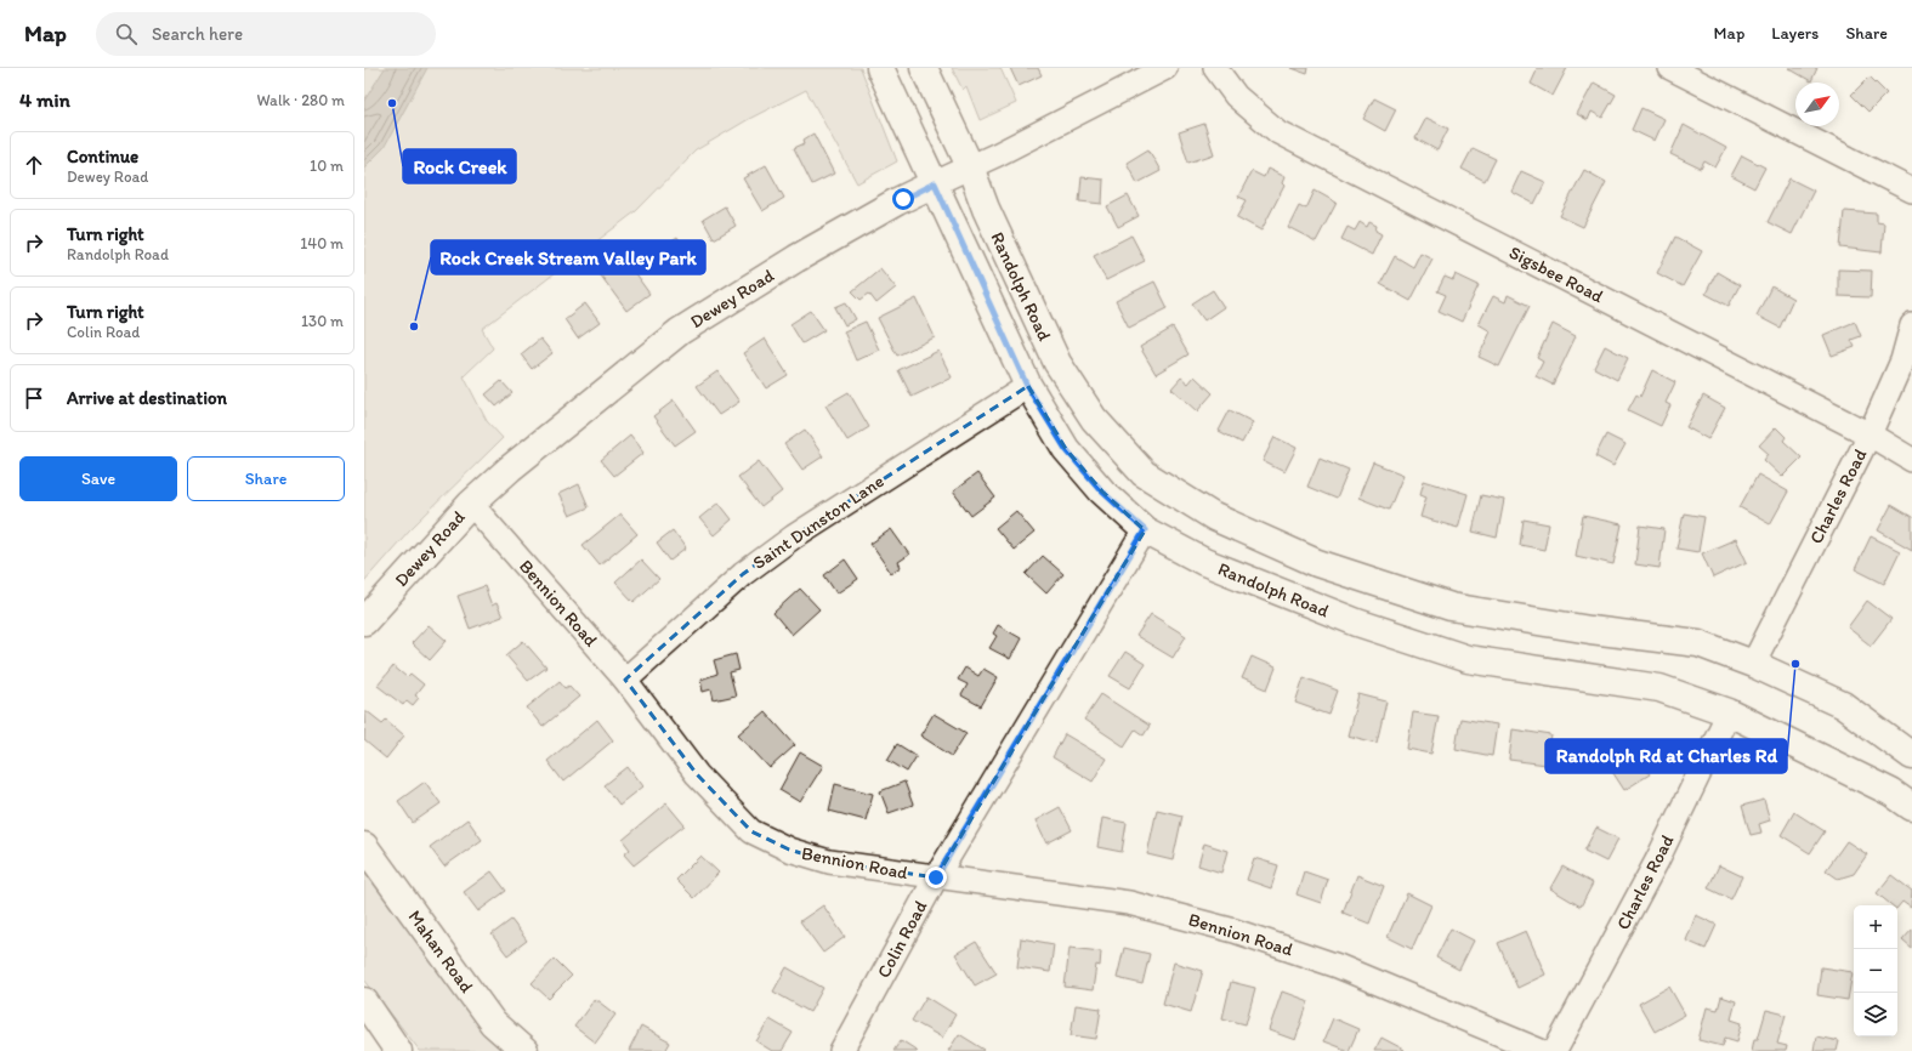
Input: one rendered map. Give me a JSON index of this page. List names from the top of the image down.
{
  "streets": {
    "main road": ["Randolph Road", "Dewey Road", "Mahan Road"],
    "street": [
      "Sigsbee Road",
      "Charles Road",
      "Saint Dunston Lane",
      "Bennion Road",
      "Colin Road"
    ]
  },
  "crossings": [
    ["Sigsbee Road", "Charles Road"],
    ["Randolph Road", "Dewey Road"],
    ["Randolph Road", "Charles Road"],
    ["Randolph Road", "Saint Dunston Lane"],
    ["Randolph Road", "Colin Road"],
    ["Dewey Road", "Bennion Road"],
    ["Saint Dunston Lane", "Bennion Road"],
    ["Bennion Road", "Colin Road"]
  ],
  "places": ["Rock Creek", "Rock Creek Stream Valley Park", "Randolph Rd at Charles Rd"],
  "north": "top right",
  "page": {
    "header": "Map",
    "search": "Search here",
    "nav": ["Map", "Layers", "Share"],
    "heading": ["4 min", "Walk · 280 m"],
    "list": [
      ["Continue", "Dewey Road", "10 m"],
      ["Turn right", "Randolph Road", "140 m"],
      ["Turn right", "Colin Road", "130 m"],
      "Arrive at destination"
    ],
    "buttons": ["Save", "Share"],
    "map_buttons": ["+", "−"]
  }
}
